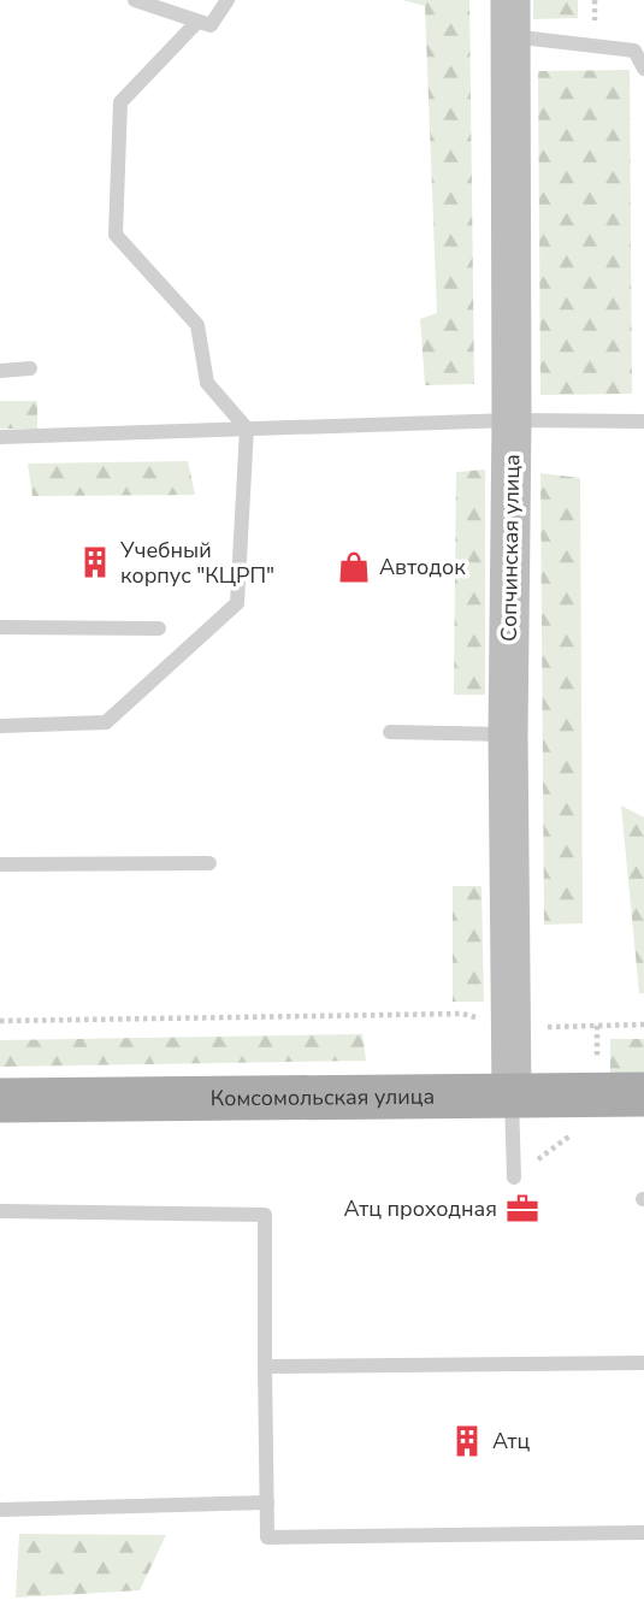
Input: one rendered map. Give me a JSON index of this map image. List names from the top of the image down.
{
  "streets": {
    "main road": ["Комсомольская улица"],
    "street": ["Сопчинская улица"]
  },
  "crossings": [
    ["Сопчинская улица", "Комсомольская улица"]
  ],
  "places": {
    "building": ["Учебный корпус \"КЦРП\"", "Атц"],
    "shop": ["Автодок"],
    "office": ["Атц проходная"]
  }
}
